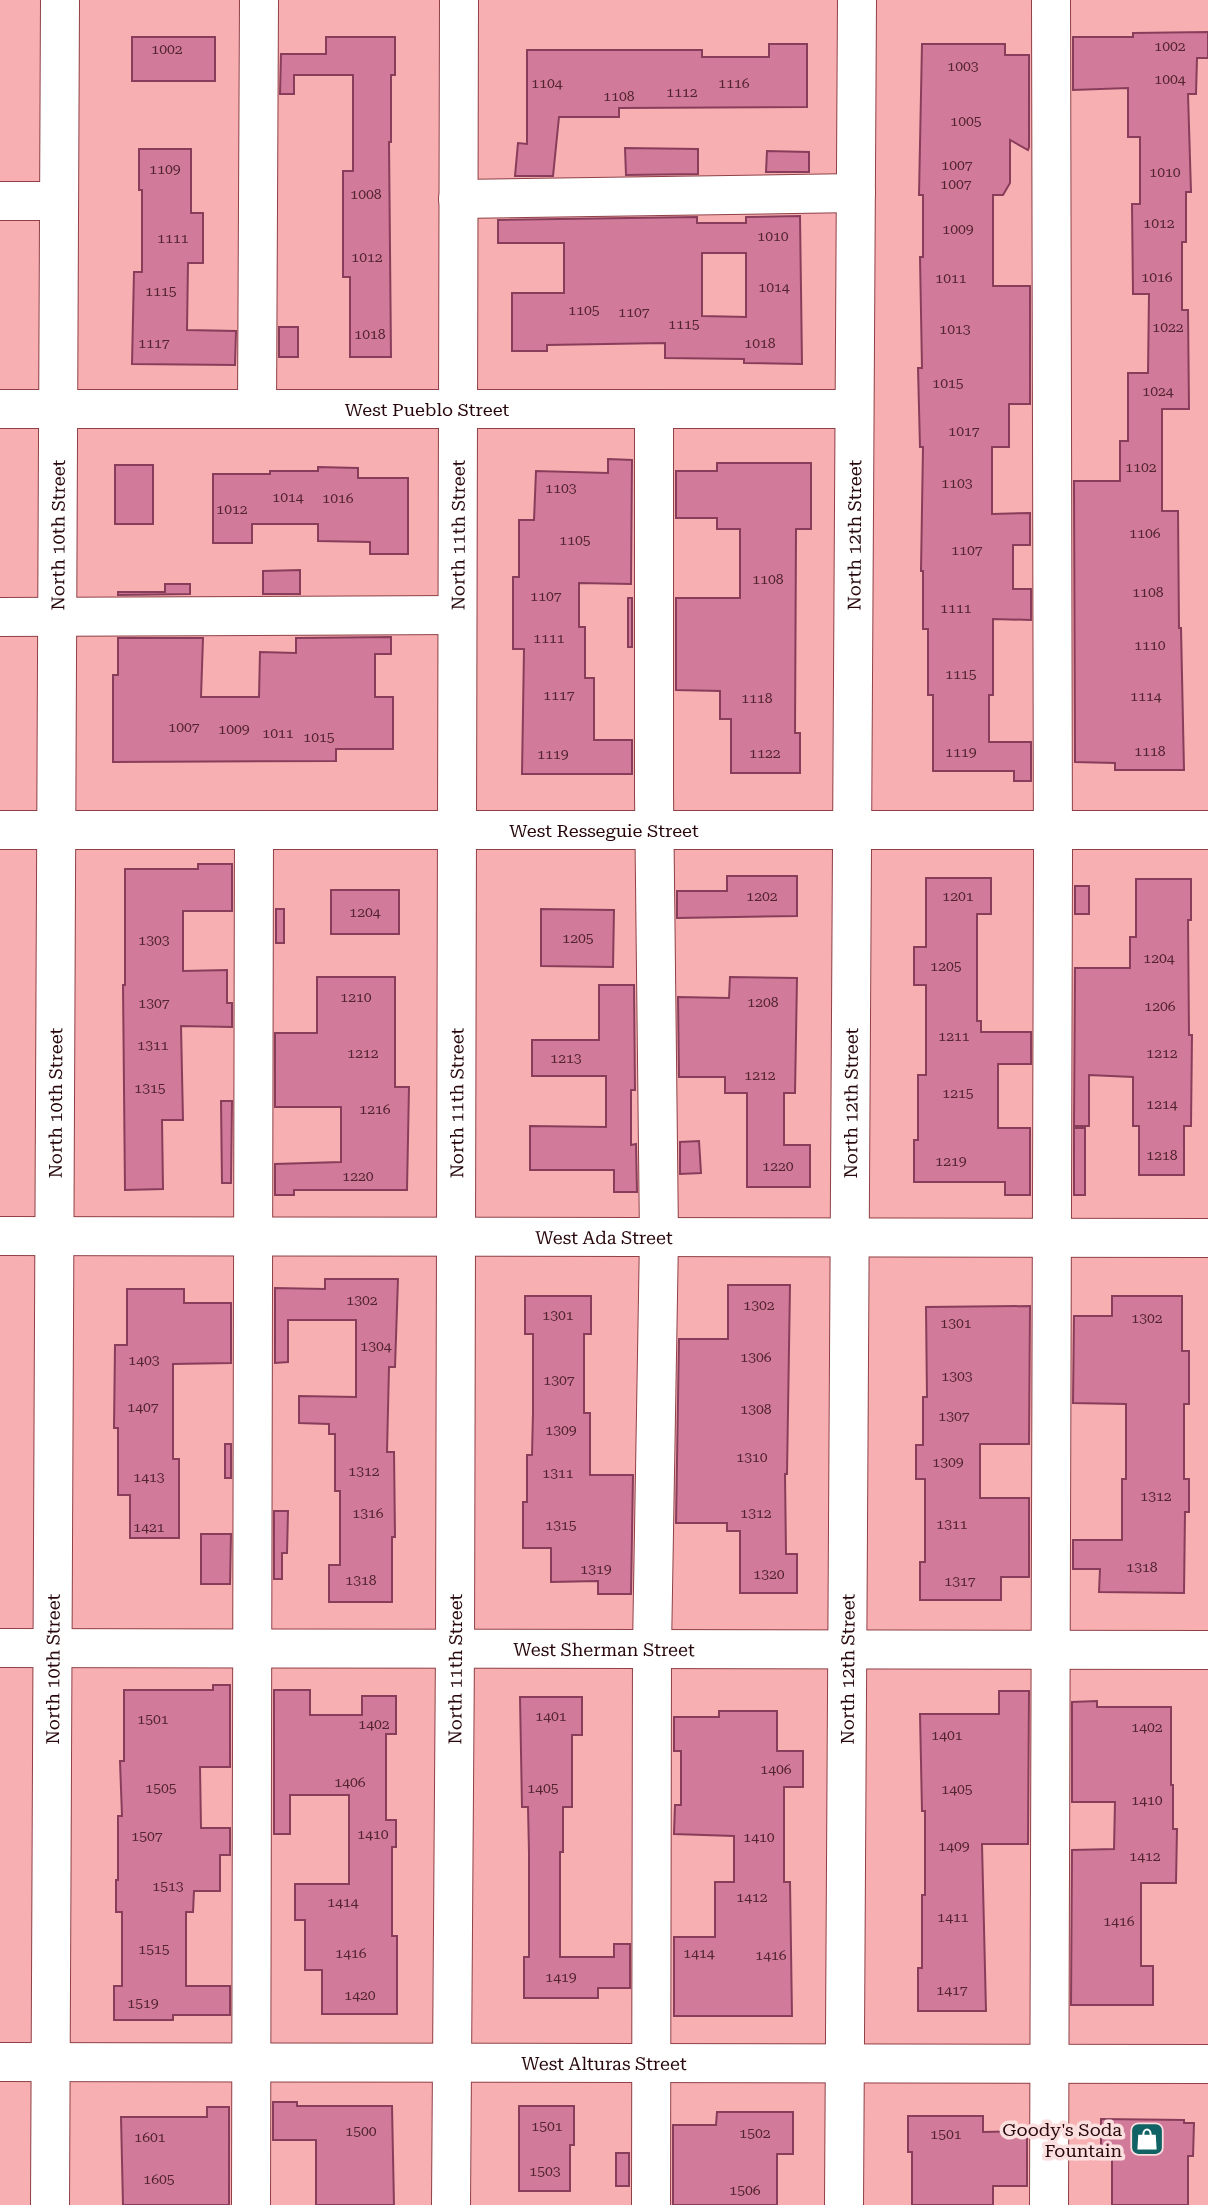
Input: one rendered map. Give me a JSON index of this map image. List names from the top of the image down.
{
  "streets": {
    "street": [
      "West Pueblo Street",
      "North 10th Street",
      "North 11th Street",
      "North 12th Street",
      "West Resseguie Street",
      "West Ada Street",
      "West Sherman Street",
      "West Alturas Street"
    ]
  },
  "crossings": [
    ["West Pueblo Street", "North 10th Street"],
    ["West Pueblo Street", "North 11th Street"],
    ["West Pueblo Street", "North 12th Street"],
    ["North 10th Street", "West Resseguie Street"],
    ["North 10th Street", "West Ada Street"],
    ["North 10th Street", "West Sherman Street"],
    ["North 10th Street", "West Alturas Street"],
    ["North 11th Street", "West Resseguie Street"],
    ["North 11th Street", "West Ada Street"],
    ["North 11th Street", "West Sherman Street"],
    ["North 11th Street", "West Alturas Street"],
    ["North 12th Street", "West Resseguie Street"],
    ["North 12th Street", "West Ada Street"],
    ["North 12th Street", "West Sherman Street"],
    ["North 12th Street", "West Alturas Street"]
  ],
  "places": {
    "shop": ["Goody's Soda Fountain"]
  },
  "house_numbers": [
    "1002",
    "1002",
    "1003",
    "1004",
    "1104",
    "1116",
    "1112",
    "1108",
    "1005",
    "1007",
    "1109",
    "1010",
    "1007",
    "1008",
    "1012",
    "1009",
    "1010",
    "1111",
    "1012",
    "1016",
    "1011",
    "1014",
    "1115",
    "1105",
    "1107",
    "1115",
    "1022",
    "1013",
    "1018",
    "1117",
    "1018",
    "1015",
    "1024",
    "1017",
    "1102",
    "1103",
    "1103",
    "1014",
    "1016",
    "1012",
    "1106",
    "1105",
    "1107",
    "1108",
    "1108",
    "1107",
    "1111",
    "1111",
    "1110",
    "1115",
    "1117",
    "1114",
    "1118",
    "1007",
    "1009",
    "1011",
    "1015",
    "1118",
    "1119",
    "1122",
    "1119",
    "1202",
    "1201",
    "1204",
    "1205",
    "1303",
    "1204",
    "1205",
    "1210",
    "1208",
    "1307",
    "1206",
    "1211",
    "1311",
    "1212",
    "1212",
    "1213",
    "1212",
    "1315",
    "1215",
    "1214",
    "1216",
    "1218",
    "1219",
    "1220",
    "1220",
    "1302",
    "1302",
    "1301",
    "1302",
    "1301",
    "1304",
    "1306",
    "1403",
    "1303",
    "1307",
    "1407",
    "1308",
    "1307",
    "1309",
    "1310",
    "1309",
    "1312",
    "1311",
    "1413",
    "1312",
    "1316",
    "1312",
    "1311",
    "1315",
    "1421",
    "1318",
    "1319",
    "1320",
    "1318",
    "1317",
    "1401",
    "1501",
    "1402",
    "1402",
    "1401",
    "1406",
    "1406",
    "1505",
    "1405",
    "1405",
    "1410",
    "1410",
    "1507",
    "1410",
    "1409",
    "1412",
    "1513",
    "1412",
    "1414",
    "1411",
    "1416",
    "1515",
    "1416",
    "1414",
    "1416",
    "1419",
    "1417",
    "1420",
    "1519",
    "1501",
    "1500",
    "1502",
    "1501",
    "1601",
    "1503",
    "1605",
    "1506"
  ]
}
